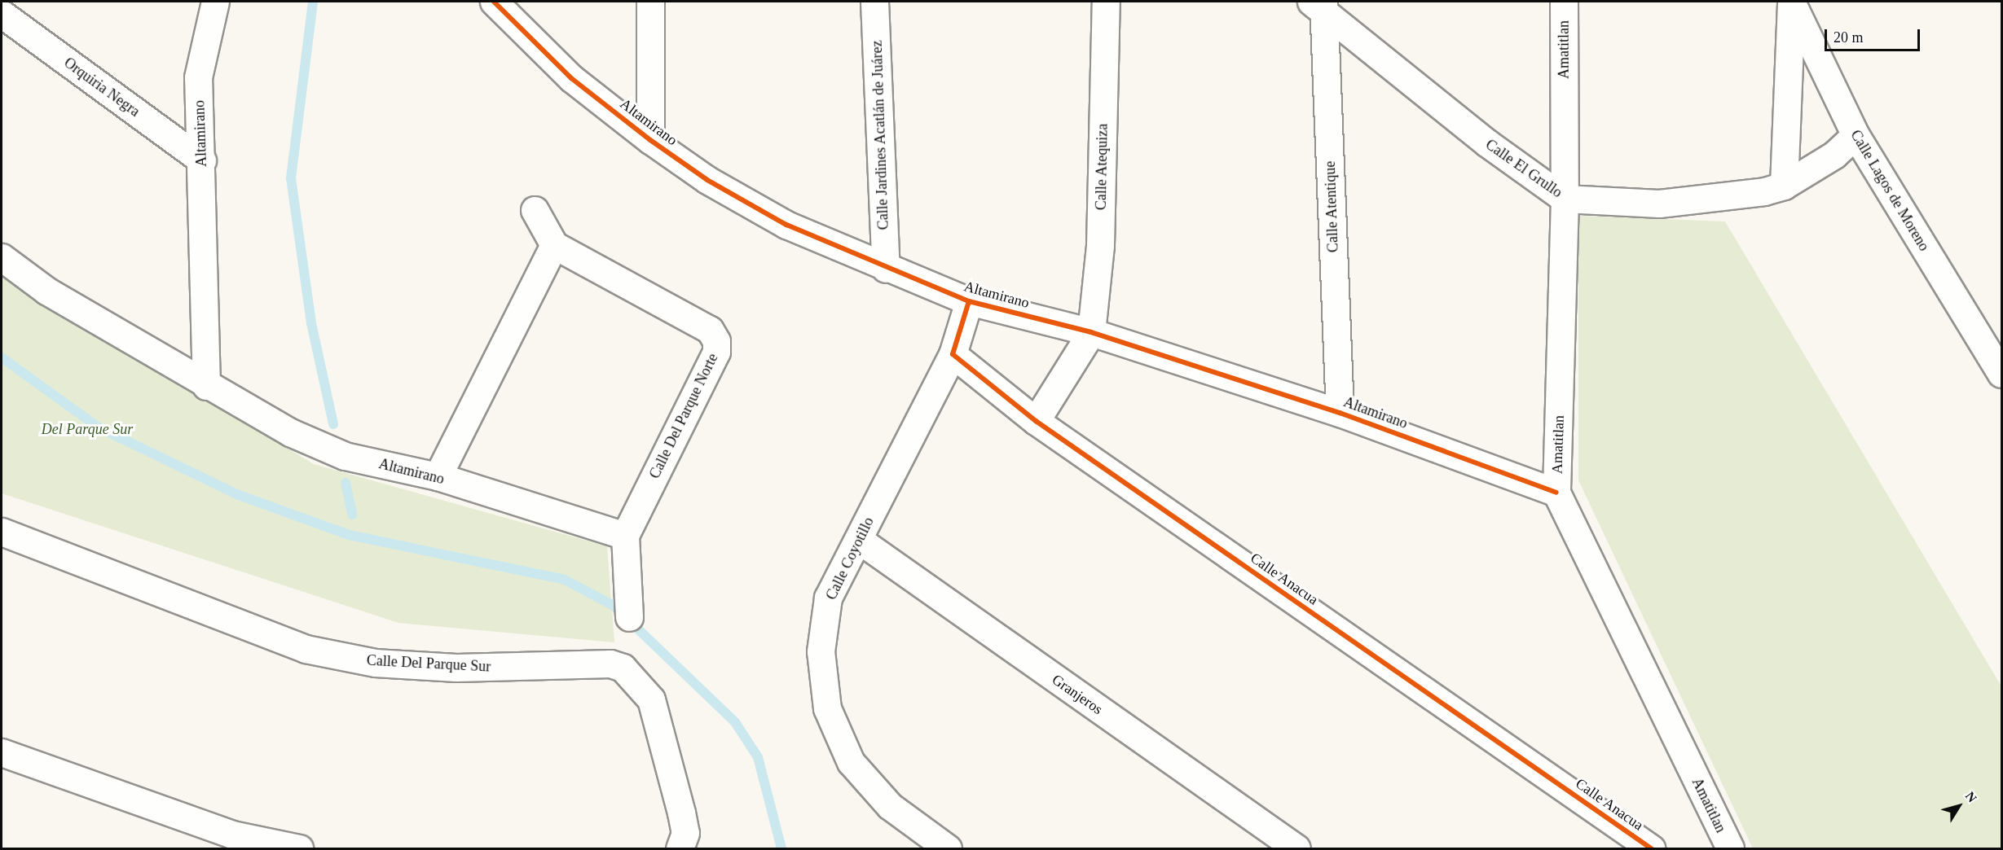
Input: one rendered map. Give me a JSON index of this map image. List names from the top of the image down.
{
  "streets": {
    "street": [
      "Amatitlan",
      "Orquiria Negra",
      "Altamirano",
      "Calle Jardines Acatlán de Juárez",
      "Calle Atequiza",
      "Calle El Grullo",
      "Calle Lagos de Moreno",
      "Calle Atentique",
      "Calle Del Parque Norte",
      "Calle Coyotillo",
      "Calle Anacua",
      "Calle Del Parque Sur",
      "Granjeros"
    ]
  },
  "crossings": [
    ["Amatitlan", "Altamirano"],
    ["Amatitlan", "Calle El Grullo"],
    ["Orquiria Negra", "Altamirano"],
    ["Altamirano", "Calle Jardines Acatlán de Juárez"],
    ["Altamirano", "Calle Atequiza"],
    ["Altamirano", "Calle Atentique"],
    ["Altamirano", "Calle Del Parque Norte"],
    ["Calle El Grullo", "Calle Lagos de Moreno"],
    ["Calle El Grullo", "Calle Atentique"],
    ["Calle Coyotillo", "Calle Anacua"],
    ["Calle Coyotillo", "Granjeros"]
  ],
  "parks": ["Del Parque Sur"],
  "scale_bar": "20 m",
  "north": "top right"
}
